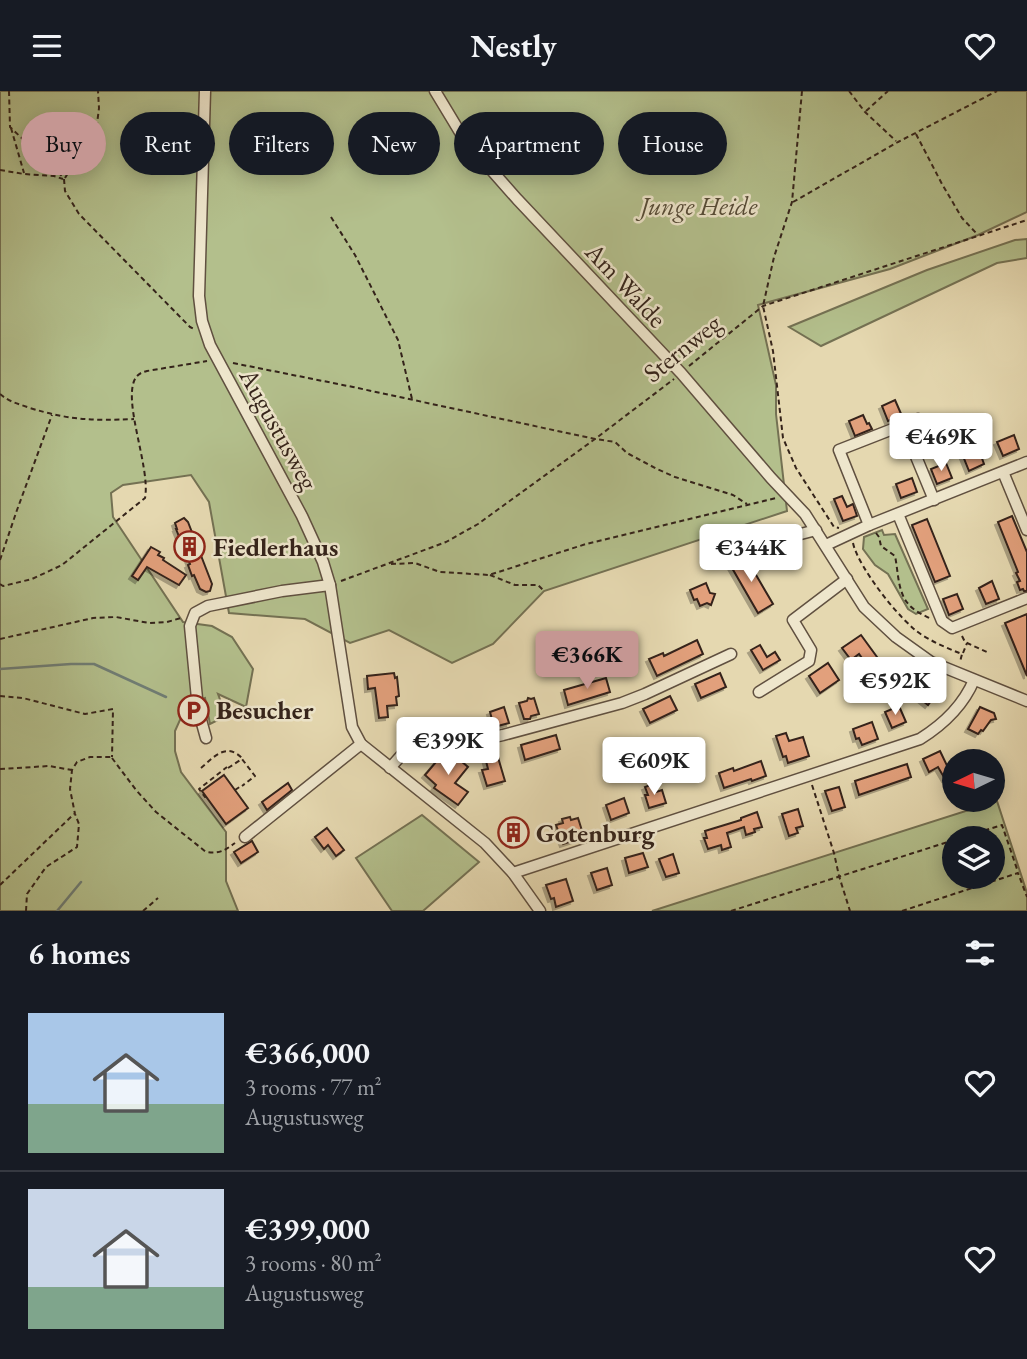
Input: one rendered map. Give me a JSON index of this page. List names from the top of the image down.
{
  "streets": {
    "street": ["Am Walde", "Augustusweg"],
    "path": ["Sternweg"]
  },
  "crossings": [
    ["Am Walde", "Sternweg"],
    ["Sternweg", "Augustusweg"]
  ],
  "parks": ["Junge Heide"],
  "places": {
    "building": ["Fiedlerhaus", "Gotenburg"],
    "parking": ["Besucher"]
  },
  "north": "left",
  "page": {
    "header": "Nestly",
    "chip": [
      "Buy",
      "Rent",
      "Filters",
      "New",
      "Apartment",
      "House"
    ],
    "price": [
      "€469K",
      "€344K",
      "€366K",
      "€592K",
      "€399K",
      "€609K"
    ],
    "heading": "6 homes",
    "list": [
      {
        "name": "€366,000",
        "note": "3 rooms · 77 m² · Augustusweg"
      },
      {
        "name": "€399,000",
        "note": "3 rooms · 80 m² · Augustusweg"
      }
    ]
  }
}
